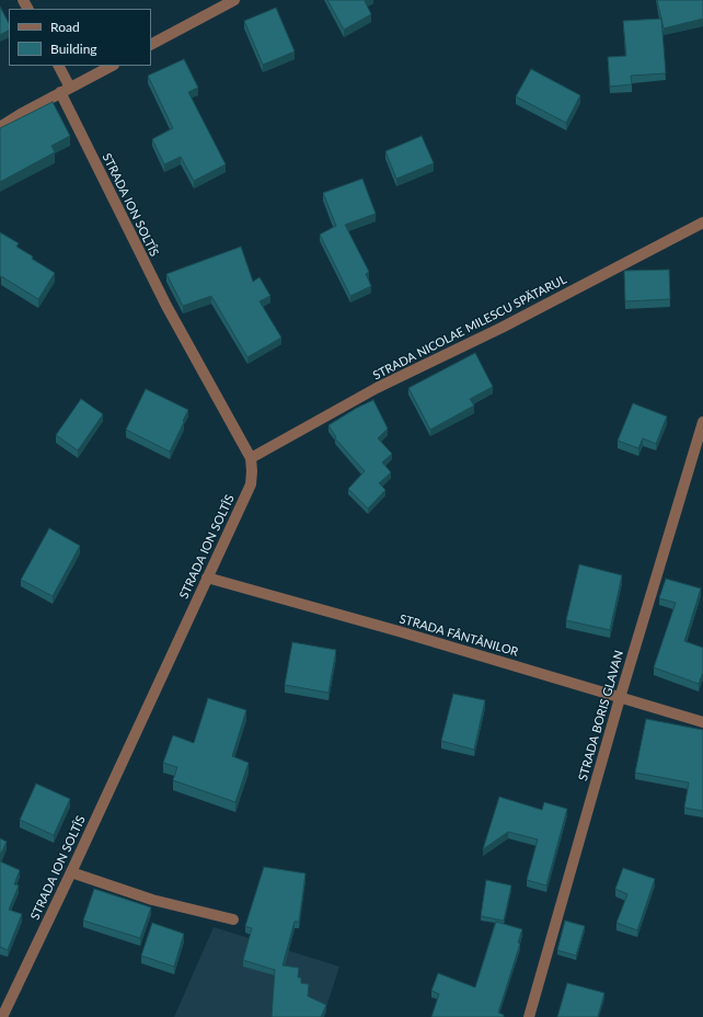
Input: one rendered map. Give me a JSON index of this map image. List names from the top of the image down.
{
  "streets": {
    "street": [
      "STRADA ION SOLTÎS",
      "STRADA NICOLAE MILESCU SPĂTARUL",
      "STRADA FÂNTÂNILOR",
      "STRADA BORIS GLAVAN"
    ]
  },
  "crossings": [
    ["STRADA ION SOLTÎS", "STRADA NICOLAE MILESCU SPĂTARUL"],
    ["STRADA ION SOLTÎS", "STRADA FÂNTÂNILOR"],
    ["STRADA FÂNTÂNILOR", "STRADA BORIS GLAVAN"]
  ],
  "legend": ["Road", "Building"]
}
